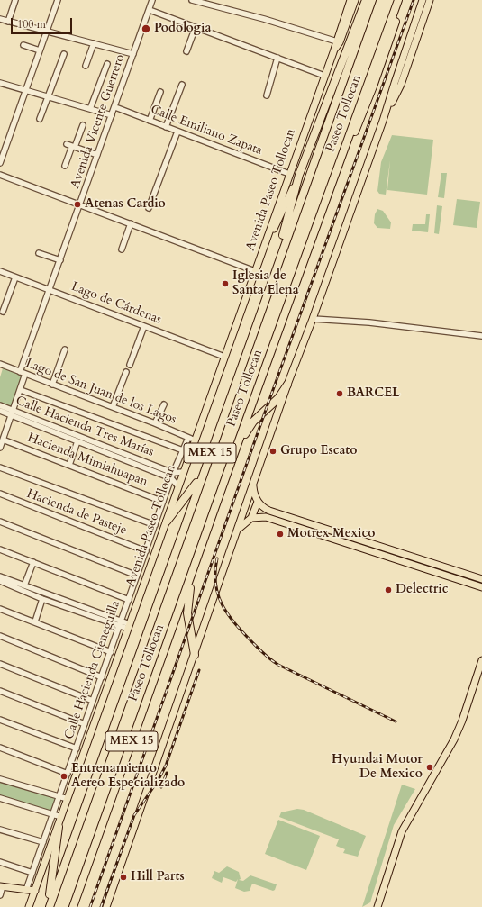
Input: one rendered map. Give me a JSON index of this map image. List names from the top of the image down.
{
  "streets": {
    "highway": ["Paseo Tollocan", "MEX 15"],
    "main road": ["Avenida Paseo Tollocan"],
    "street": [
      "Avenida Vicente Guerrero",
      "Calle Emiliano Zapata",
      "Lago de Cárdenas",
      "Lago de San Juan de los Lagos",
      "Calle Hacienda Tres Marías",
      "Hacienda Mimiahuapan",
      "Hacienda de Pasteje",
      "Calle Hacienda Cieneguilla"
    ]
  },
  "crossings": [
    ["Avenida Vicente Guerrero", "Calle Emiliano Zapata"],
    ["Avenida Vicente Guerrero", "Lago de Cárdenas"],
    ["Avenida Vicente Guerrero", "Lago de San Juan de los Lagos"],
    ["Calle Emiliano Zapata", "Avenida Paseo Tollocan"],
    ["Avenida Paseo Tollocan", "Lago de Cárdenas"],
    ["Avenida Paseo Tollocan", "Lago de San Juan de los Lagos"],
    ["Avenida Paseo Tollocan", "Calle Hacienda Tres Marías"],
    ["Avenida Paseo Tollocan", "Calle Hacienda Cieneguilla"],
    ["Lago de San Juan de los Lagos", "Calle Hacienda Cieneguilla"],
    ["Calle Hacienda Tres Marías", "Calle Hacienda Cieneguilla"],
    ["Hacienda Mimiahuapan", "Calle Hacienda Cieneguilla"],
    ["Hacienda de Pasteje", "Calle Hacienda Cieneguilla"]
  ],
  "places": [
    "Podologia",
    "Atenas Cardio",
    "Iglesia de Santa Elena",
    "BARCEL",
    "Grupo Escato",
    "Motrex Mexico",
    "Delectric",
    "Hyundai Motor De Mexico",
    "Entrenamiento Aereo Especializado",
    "Hill Parts"
  ],
  "scale_bar": "100 m"
}
